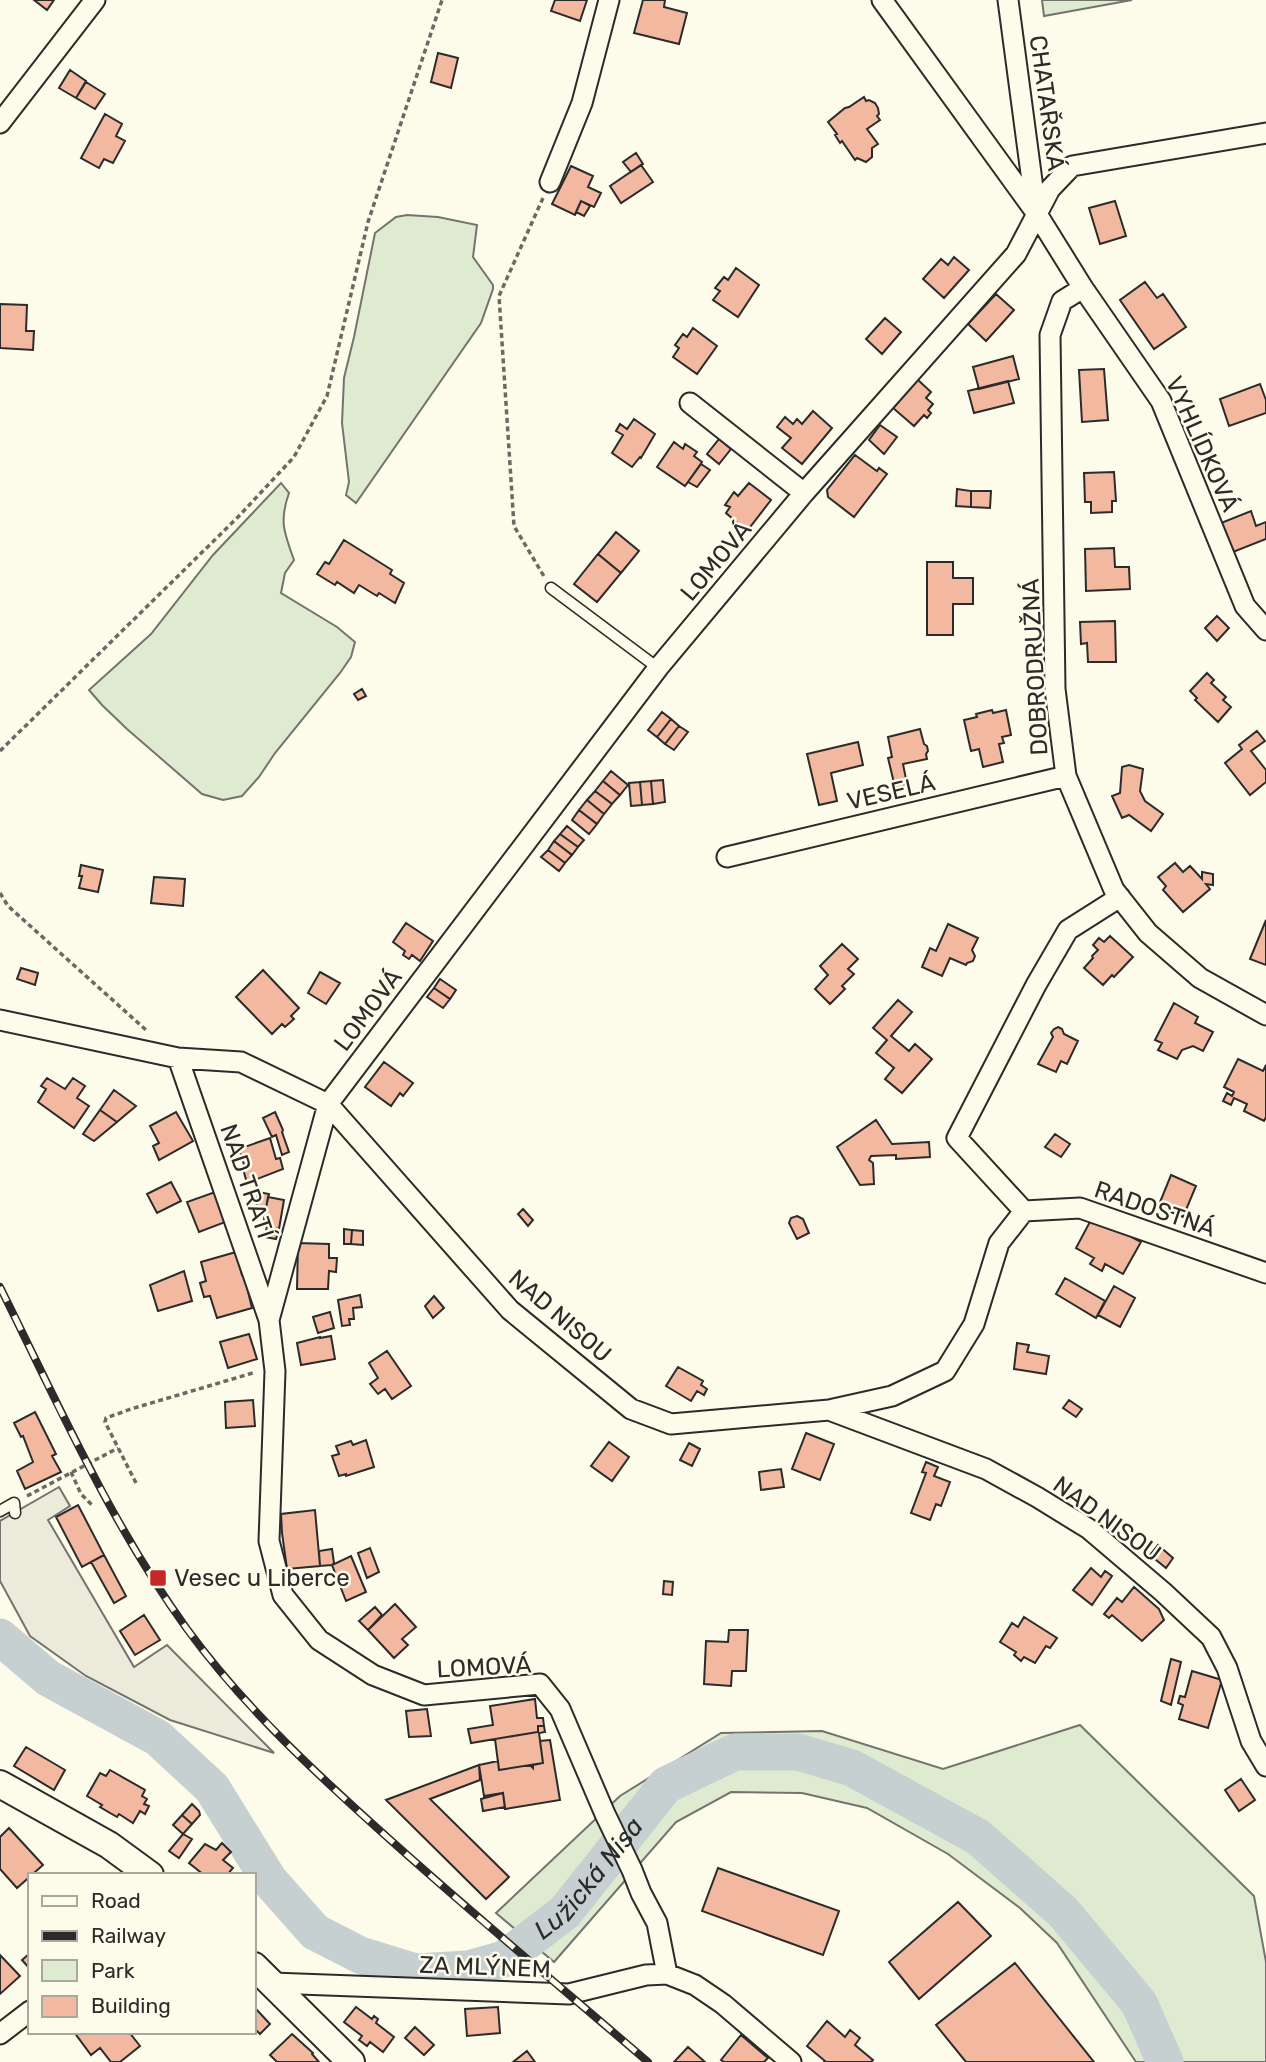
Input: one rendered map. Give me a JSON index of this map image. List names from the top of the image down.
{
  "streets": {
    "street": [
      "CHATAŘSKÁ",
      "VYHLÍDKOVÁ",
      "LOMOVÁ",
      "DOBRODRUŽNÁ",
      "VESELÁ",
      "NAD TRATÍ",
      "RADOSTNÁ",
      "NAD NISOU",
      "ZA MLÝNEM"
    ]
  },
  "crossings": [
    ["CHATAŘSKÁ", "VYHLÍDKOVÁ"],
    ["CHATAŘSKÁ", "LOMOVÁ"],
    ["VYHLÍDKOVÁ", "LOMOVÁ"],
    ["VYHLÍDKOVÁ", "DOBRODRUŽNÁ"],
    ["LOMOVÁ", "NAD TRATÍ"],
    ["LOMOVÁ", "NAD NISOU"],
    ["LOMOVÁ", "ZA MLÝNEM"],
    ["DOBRODRUŽNÁ", "VESELÁ"],
    ["RADOSTNÁ", "NAD NISOU"]
  ],
  "water": ["Lužická Nisa"],
  "places": {
    "transit": ["Vesec u Liberce"]
  },
  "legend": [
    "Road",
    "Railway",
    "Park",
    "Building"
  ]
}
